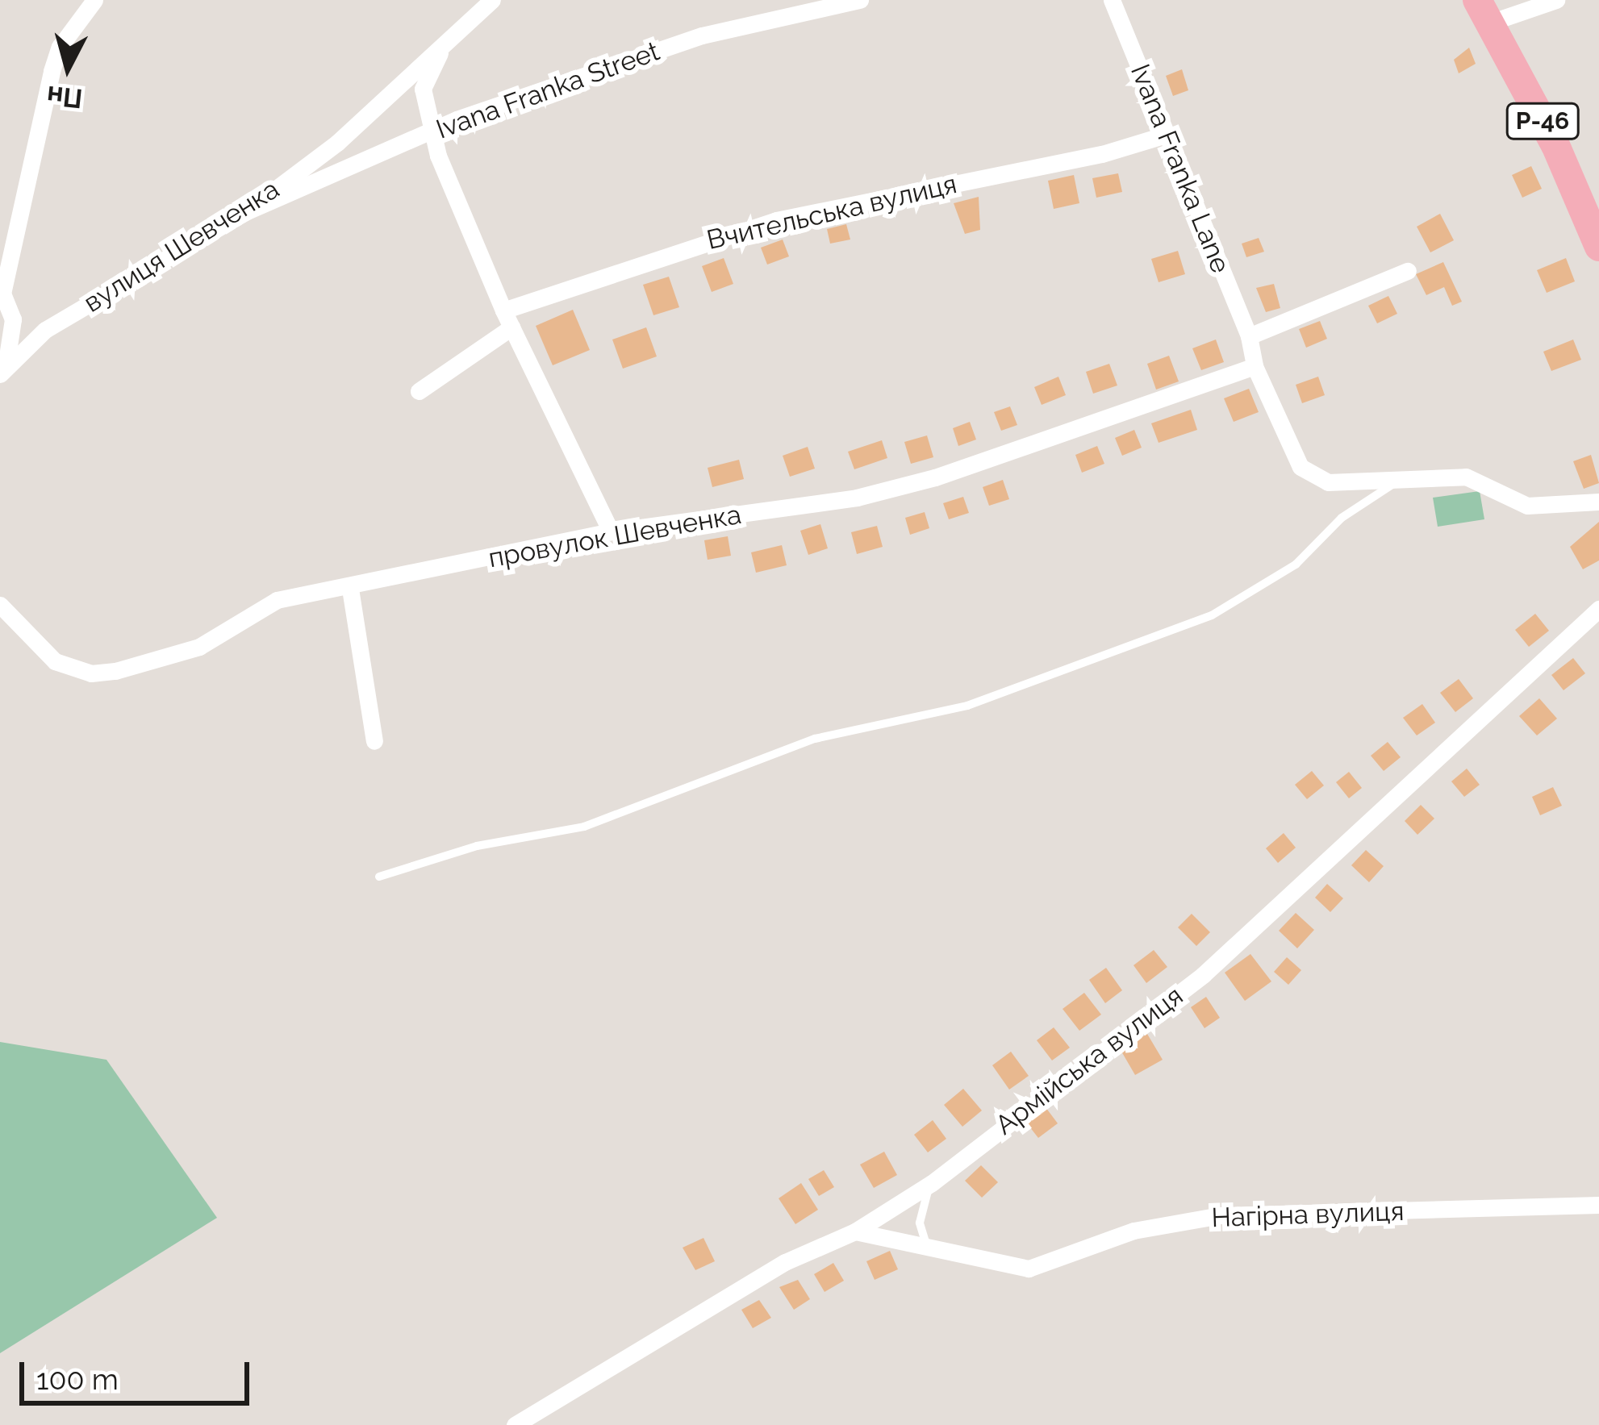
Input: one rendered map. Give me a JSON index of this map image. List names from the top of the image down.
{
  "streets": {
    "main road": ["Р-46"],
    "street": [
      "Ivana Franka Street",
      "Ivana Franka Lane",
      "Вчительська вулиця",
      "вулиця Шевченка",
      "провулок Шевченка",
      "Армійська вулиця",
      "Нагірна вулиця"
    ]
  },
  "crossings": [
    ["Ivana Franka Street", "вулиця Шевченка"],
    ["Ivana Franka Lane", "Вчительська вулиця"],
    ["Ivana Franka Lane", "провулок Шевченка"],
    ["Армійська вулиця", "Нагірна вулиця"]
  ],
  "scale_bar": "100 m",
  "north": "bottom"
}
